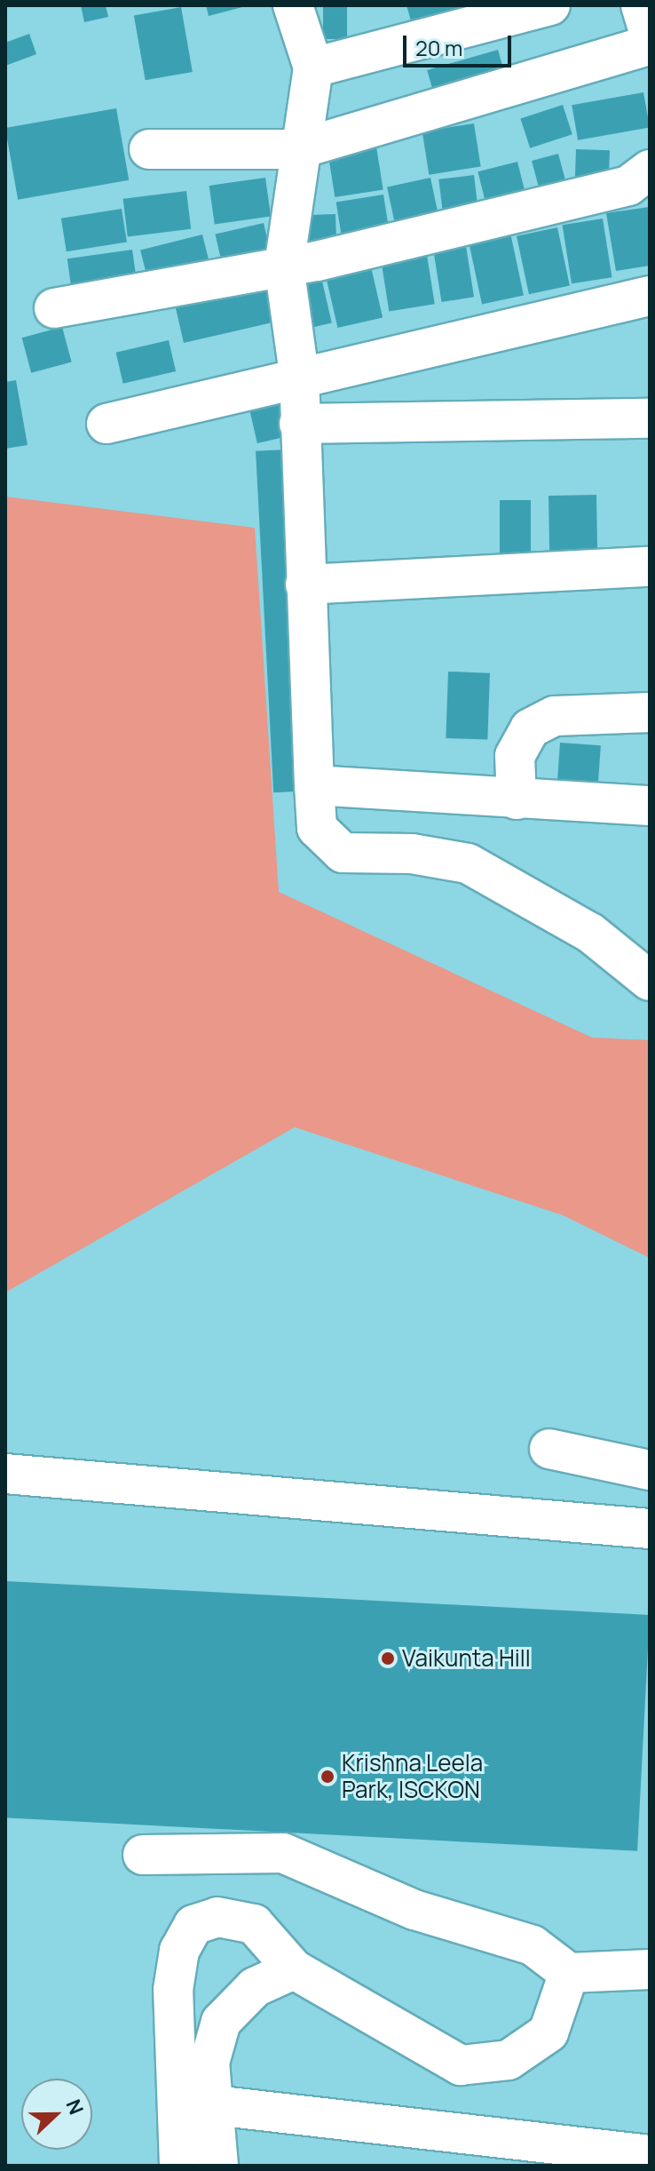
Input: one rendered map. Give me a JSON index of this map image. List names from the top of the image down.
{
  "places": ["Vaikunta Hill", "Krishna Leela Park, ISCKON"],
  "scale_bar": "20 m",
  "north": "right"
}
